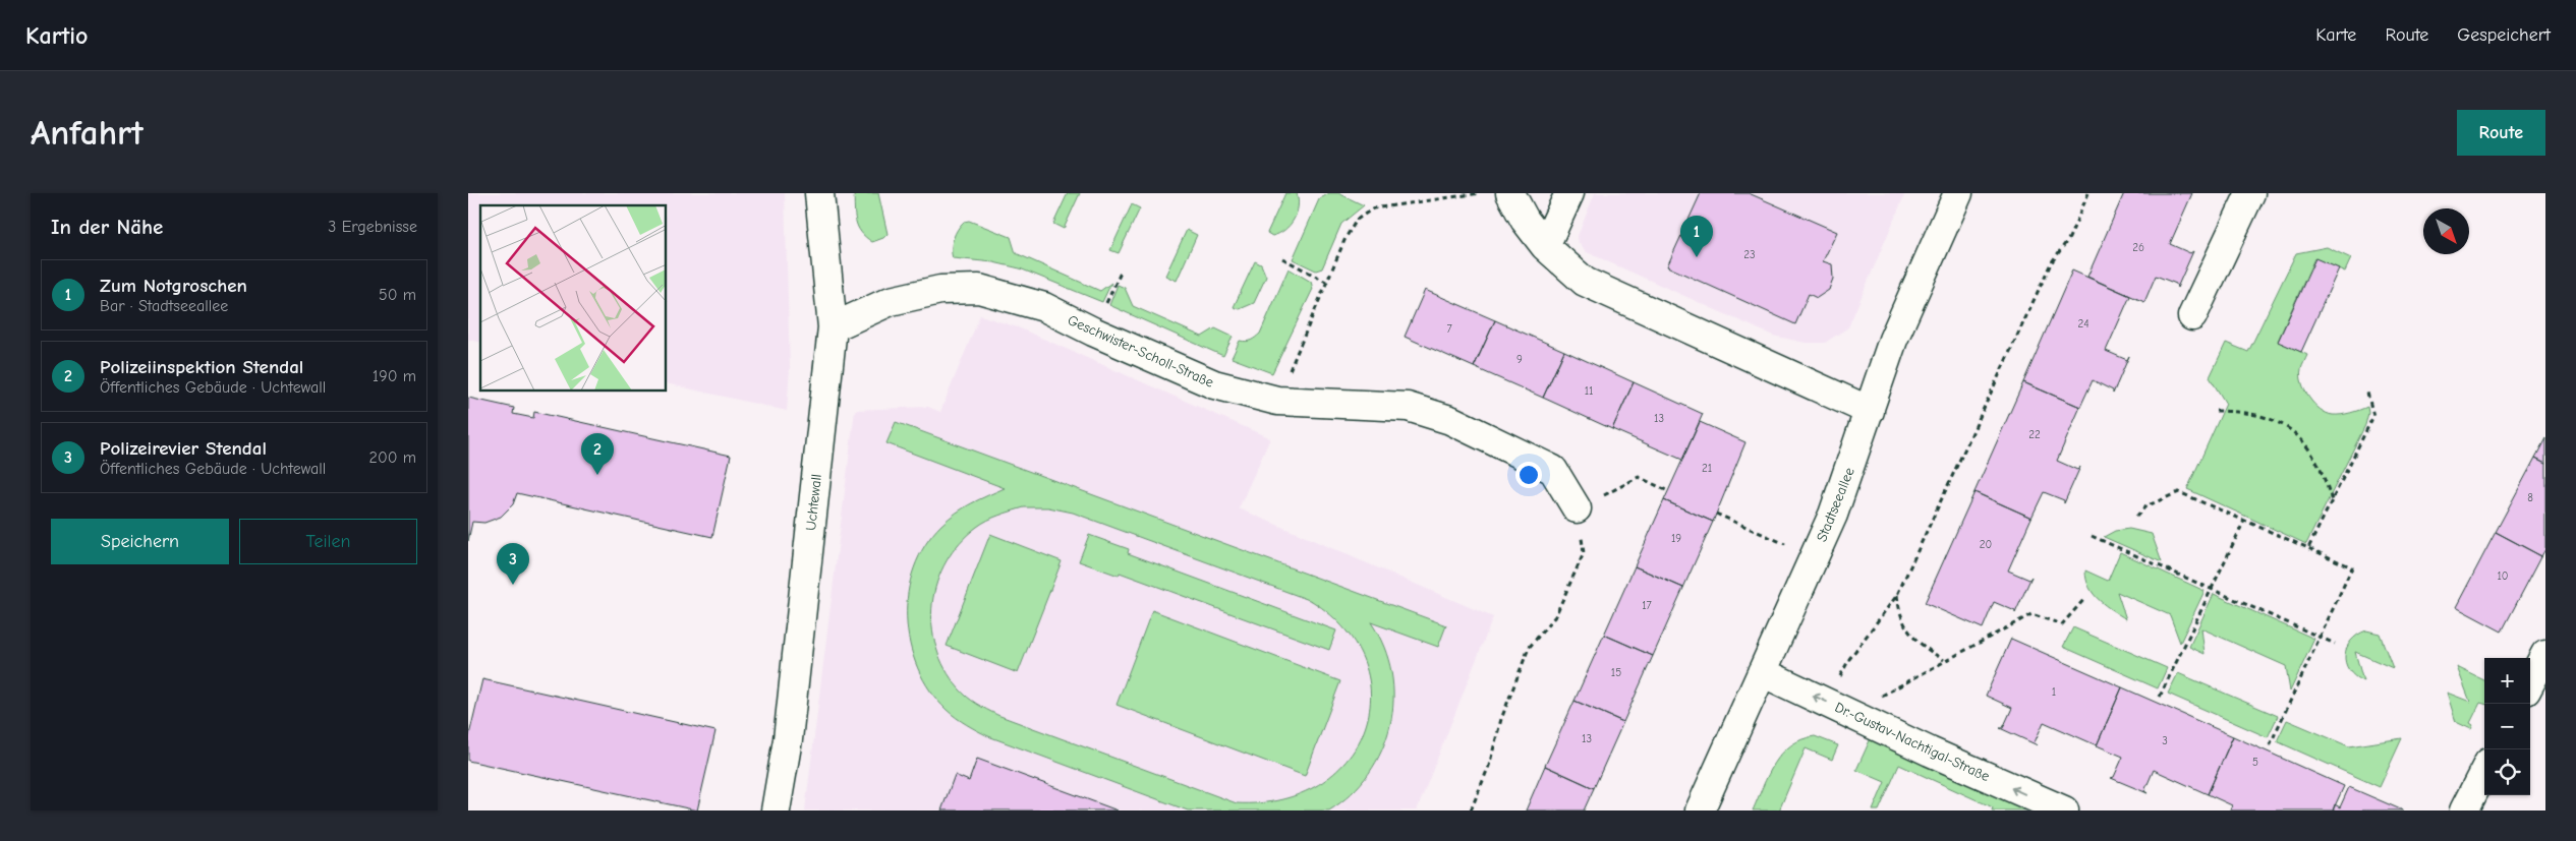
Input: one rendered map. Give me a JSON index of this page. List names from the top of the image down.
{
  "streets": {
    "street": [
      "Geschwister-Scholl-Straße",
      "Uchtewall",
      "Stadtseeallee",
      "Dr.-Gustav-Nachtigal-Straße"
    ]
  },
  "crossings": [
    ["Geschwister-Scholl-Straße", "Uchtewall"],
    ["Stadtseeallee", "Dr.-Gustav-Nachtigal-Straße"]
  ],
  "one_way": ["Dr.-Gustav-Nachtigal-Straße"],
  "house_numbers": [
    "26",
    "23",
    "24",
    "7",
    "9",
    "11",
    "13",
    "22",
    "21",
    "8",
    "19",
    "20",
    "10",
    "17",
    "15",
    "1",
    "13",
    "3",
    "5"
  ],
  "north": "bottom right",
  "page": {
    "header": "Kartio",
    "nav": ["Karte", "Route", "Gespeichert"],
    "buttons": [
      "Route",
      ["Speichern", "Teilen"]
    ],
    "title": "Anfahrt",
    "heading": ["In der Nähe", "3 Ergebnisse"],
    "pins": ["1", "2", "3"],
    "list": [
      {
        "mark": "1",
        "name": "Zum Notgroschen",
        "note": "Bar · Stadtseeallee",
        "value": "50 m"
      },
      {
        "mark": "2",
        "name": "Polizeiinspektion Stendal",
        "note": "Öffentliches Gebäude · Uchtewall",
        "value": "190 m"
      },
      {
        "mark": "3",
        "name": "Polizeirevier Stendal",
        "note": "Öffentliches Gebäude · Uchtewall",
        "value": "200 m"
      }
    ],
    "map_buttons": ["+", "−"]
  }
}
